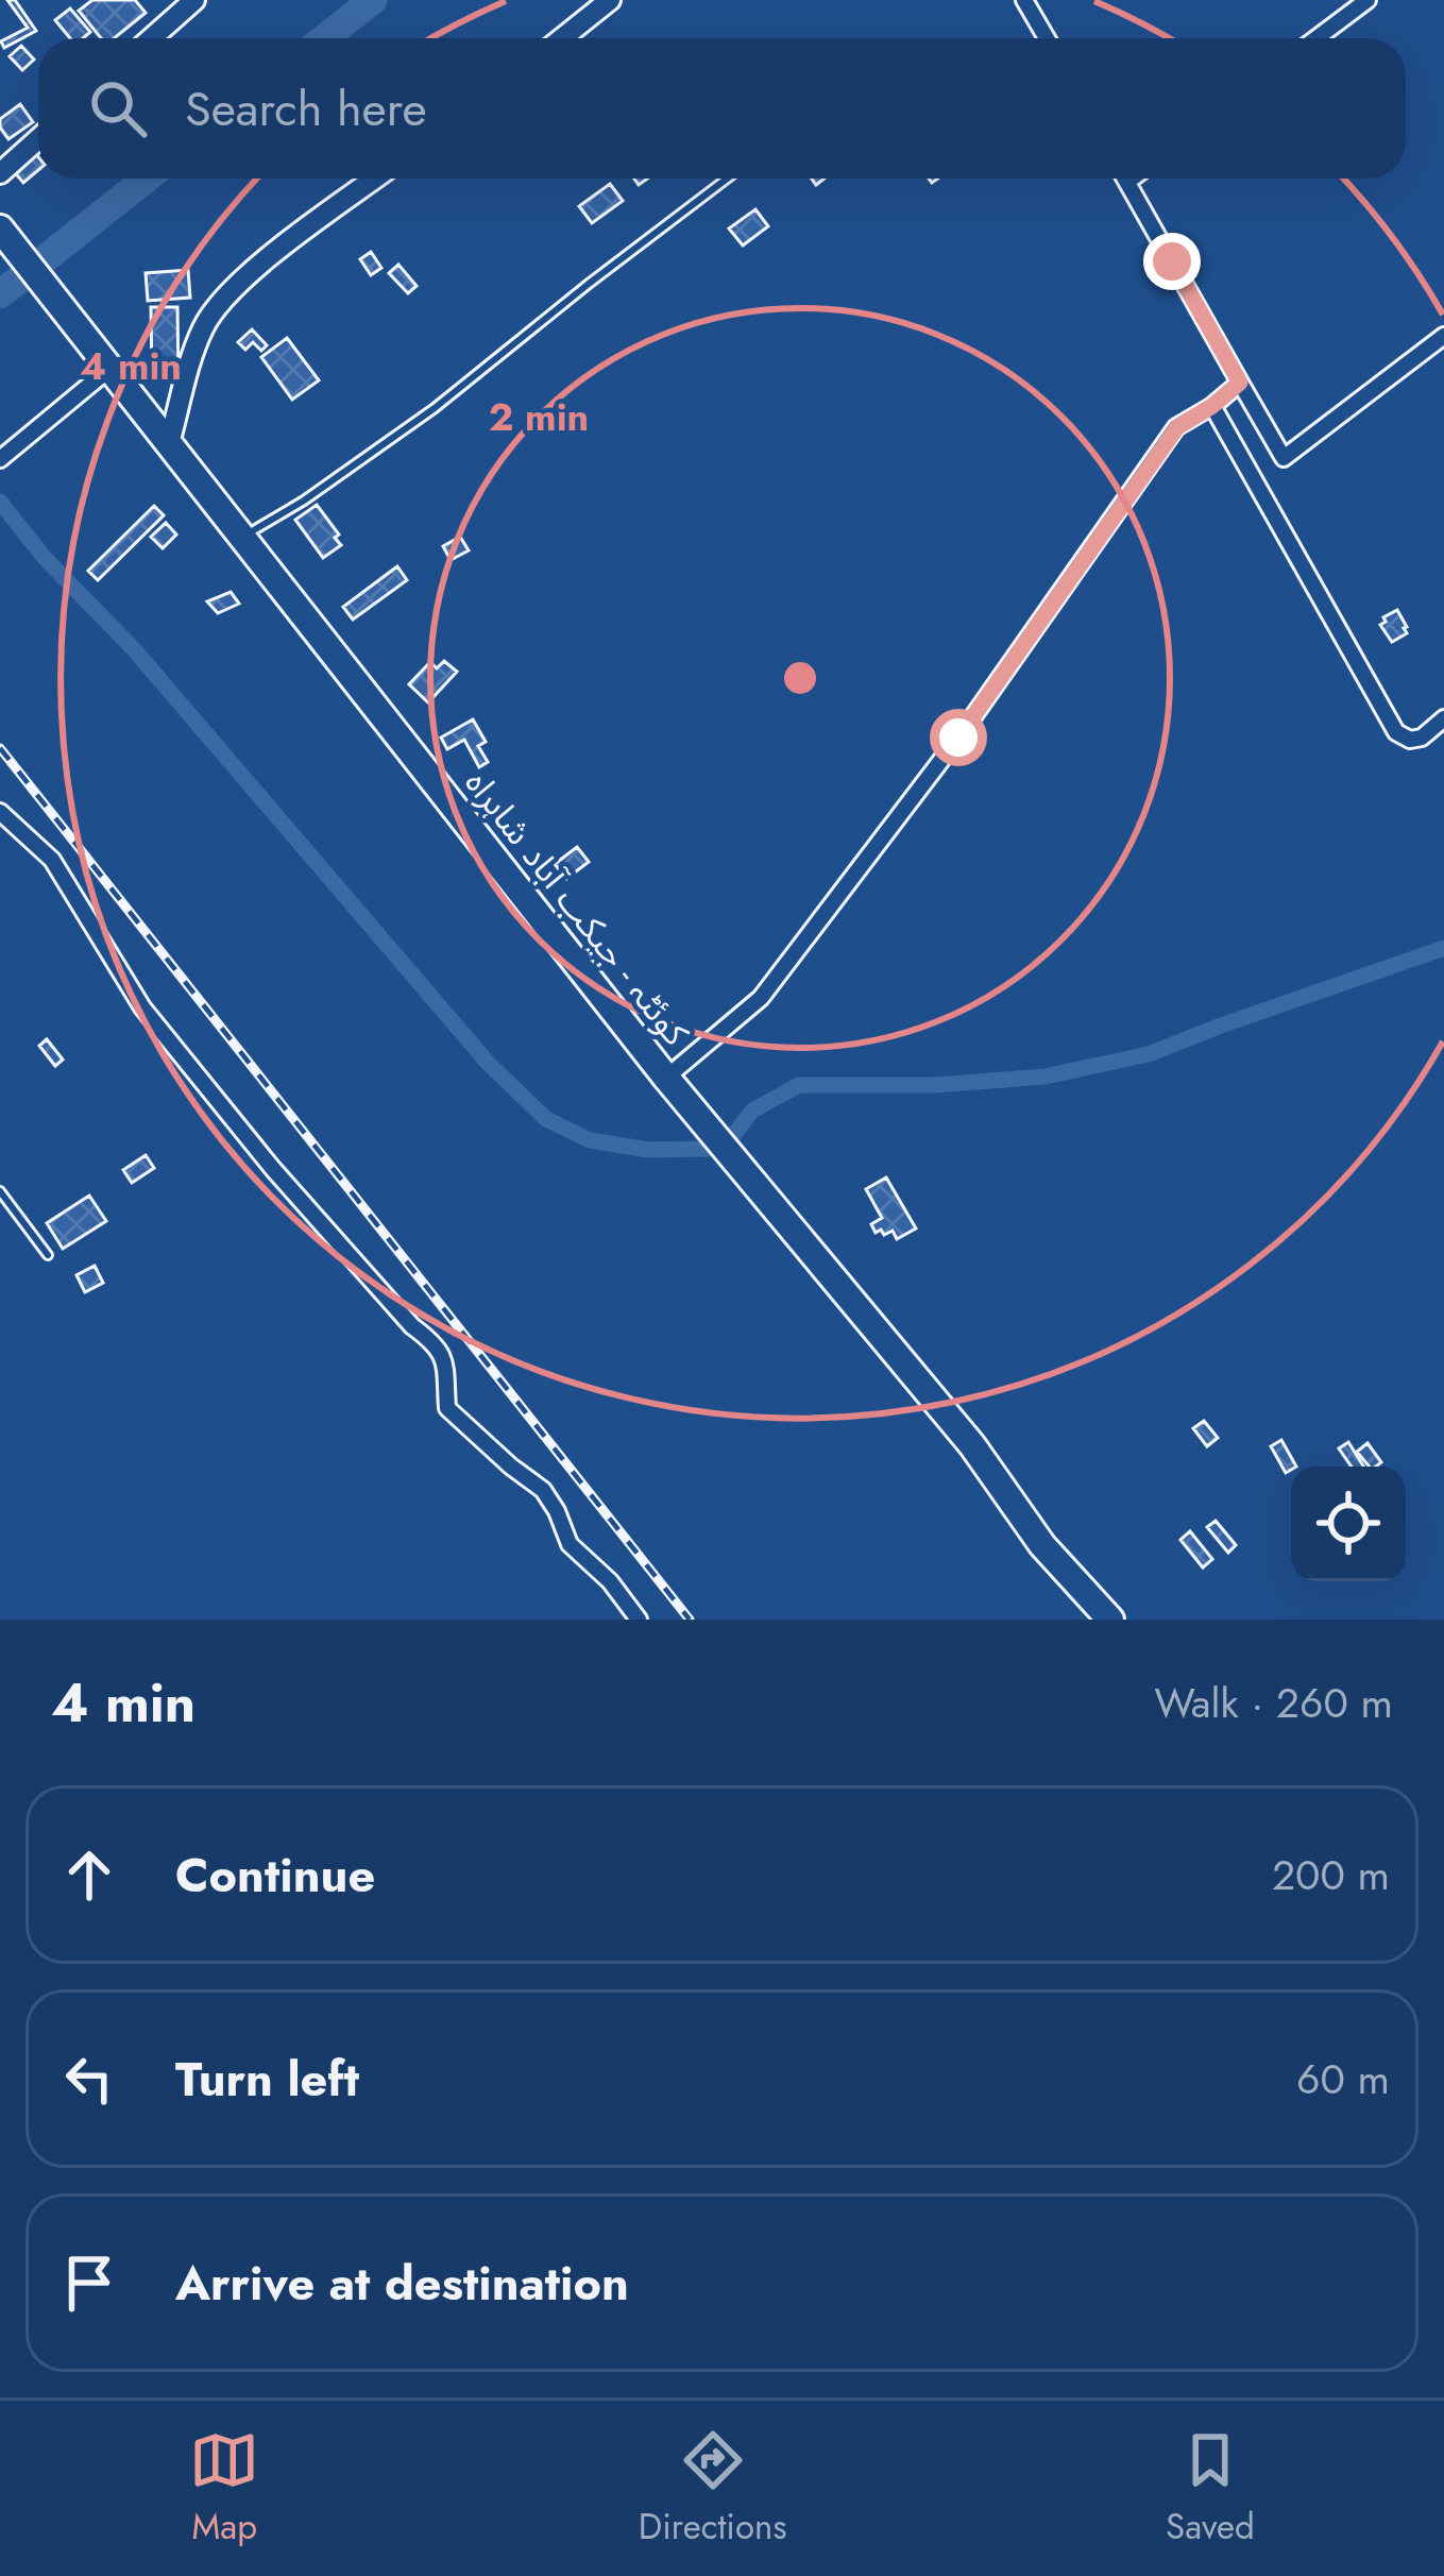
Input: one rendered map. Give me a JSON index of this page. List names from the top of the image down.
{
  "streets": {
    "highway": ["کوئٹہ - جیکب آباد شاہراہ"]
  },
  "page": {
    "search": "Search here",
    "heading": ["4 min", "Walk · 260 m"],
    "list": [
      ["Continue", "200 m"],
      ["Turn left", "60 m"],
      "Arrive at destination"
    ],
    "nav": ["Map", "Directions", "Saved"]
  },
  "rings": ["4 min", "2 min"]
}
